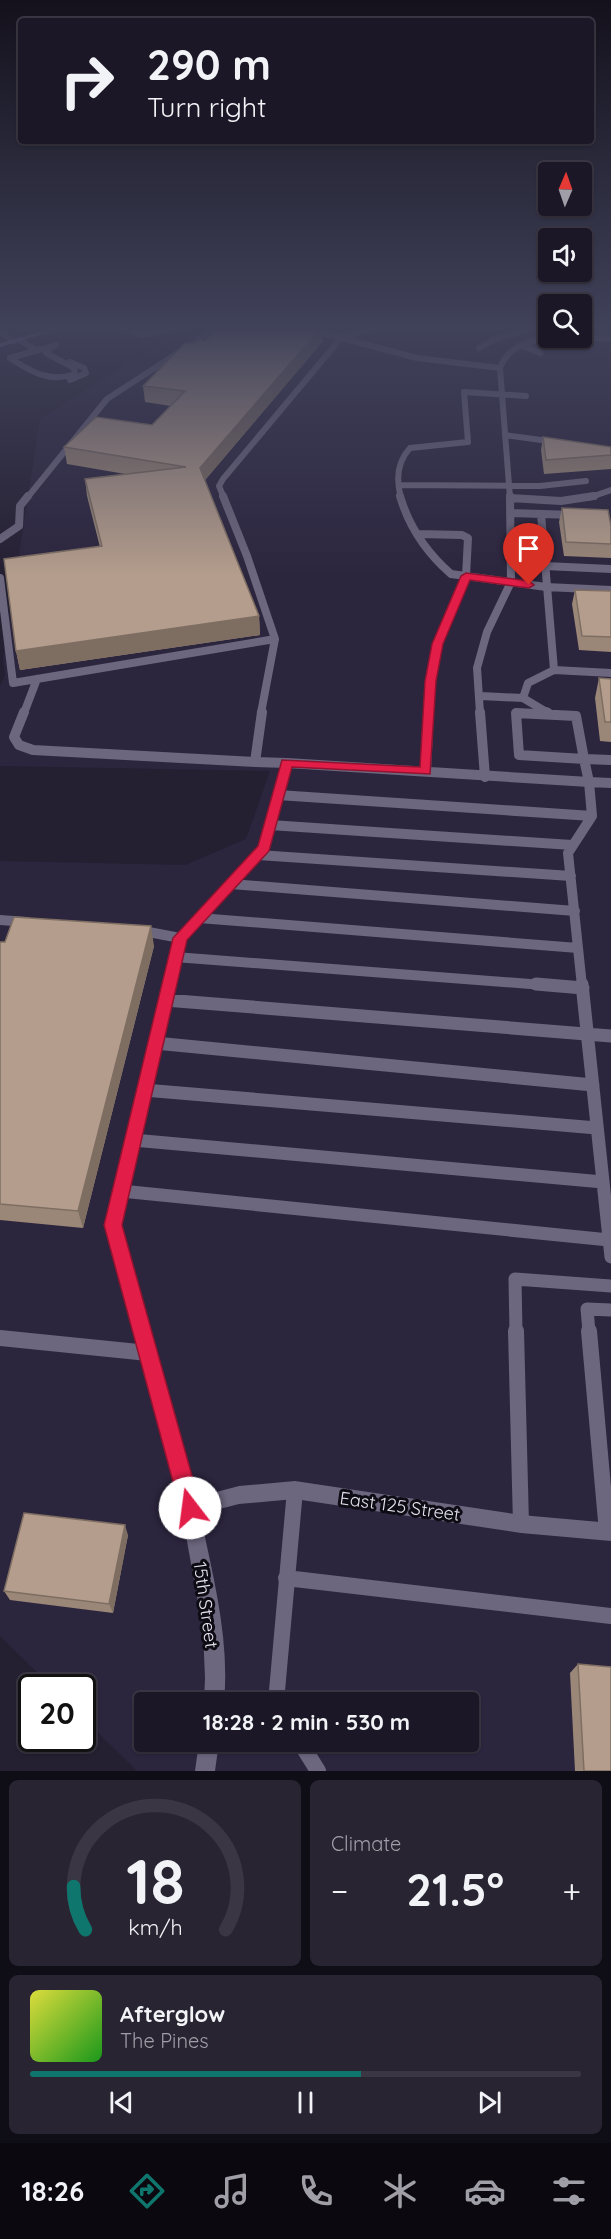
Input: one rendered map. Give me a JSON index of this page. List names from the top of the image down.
{
  "streets": {
    "street": ["East 125 Street", "15th Street"]
  },
  "crossings": [
    ["East 125 Street", "15th Street"]
  ],
  "north": "top",
  "page": {
    "turn": ["290 m", "Turn right"],
    "limit": "20",
    "trip": "18:28 · 2 min · 530 m",
    "tile": "Climate",
    "heat": ["−", "21.5°", "+"],
    "song": ["Afterglow", "The Pines"],
    "tabs": "18:26",
    "gauge": ["18", "km/h"]
  }
}
